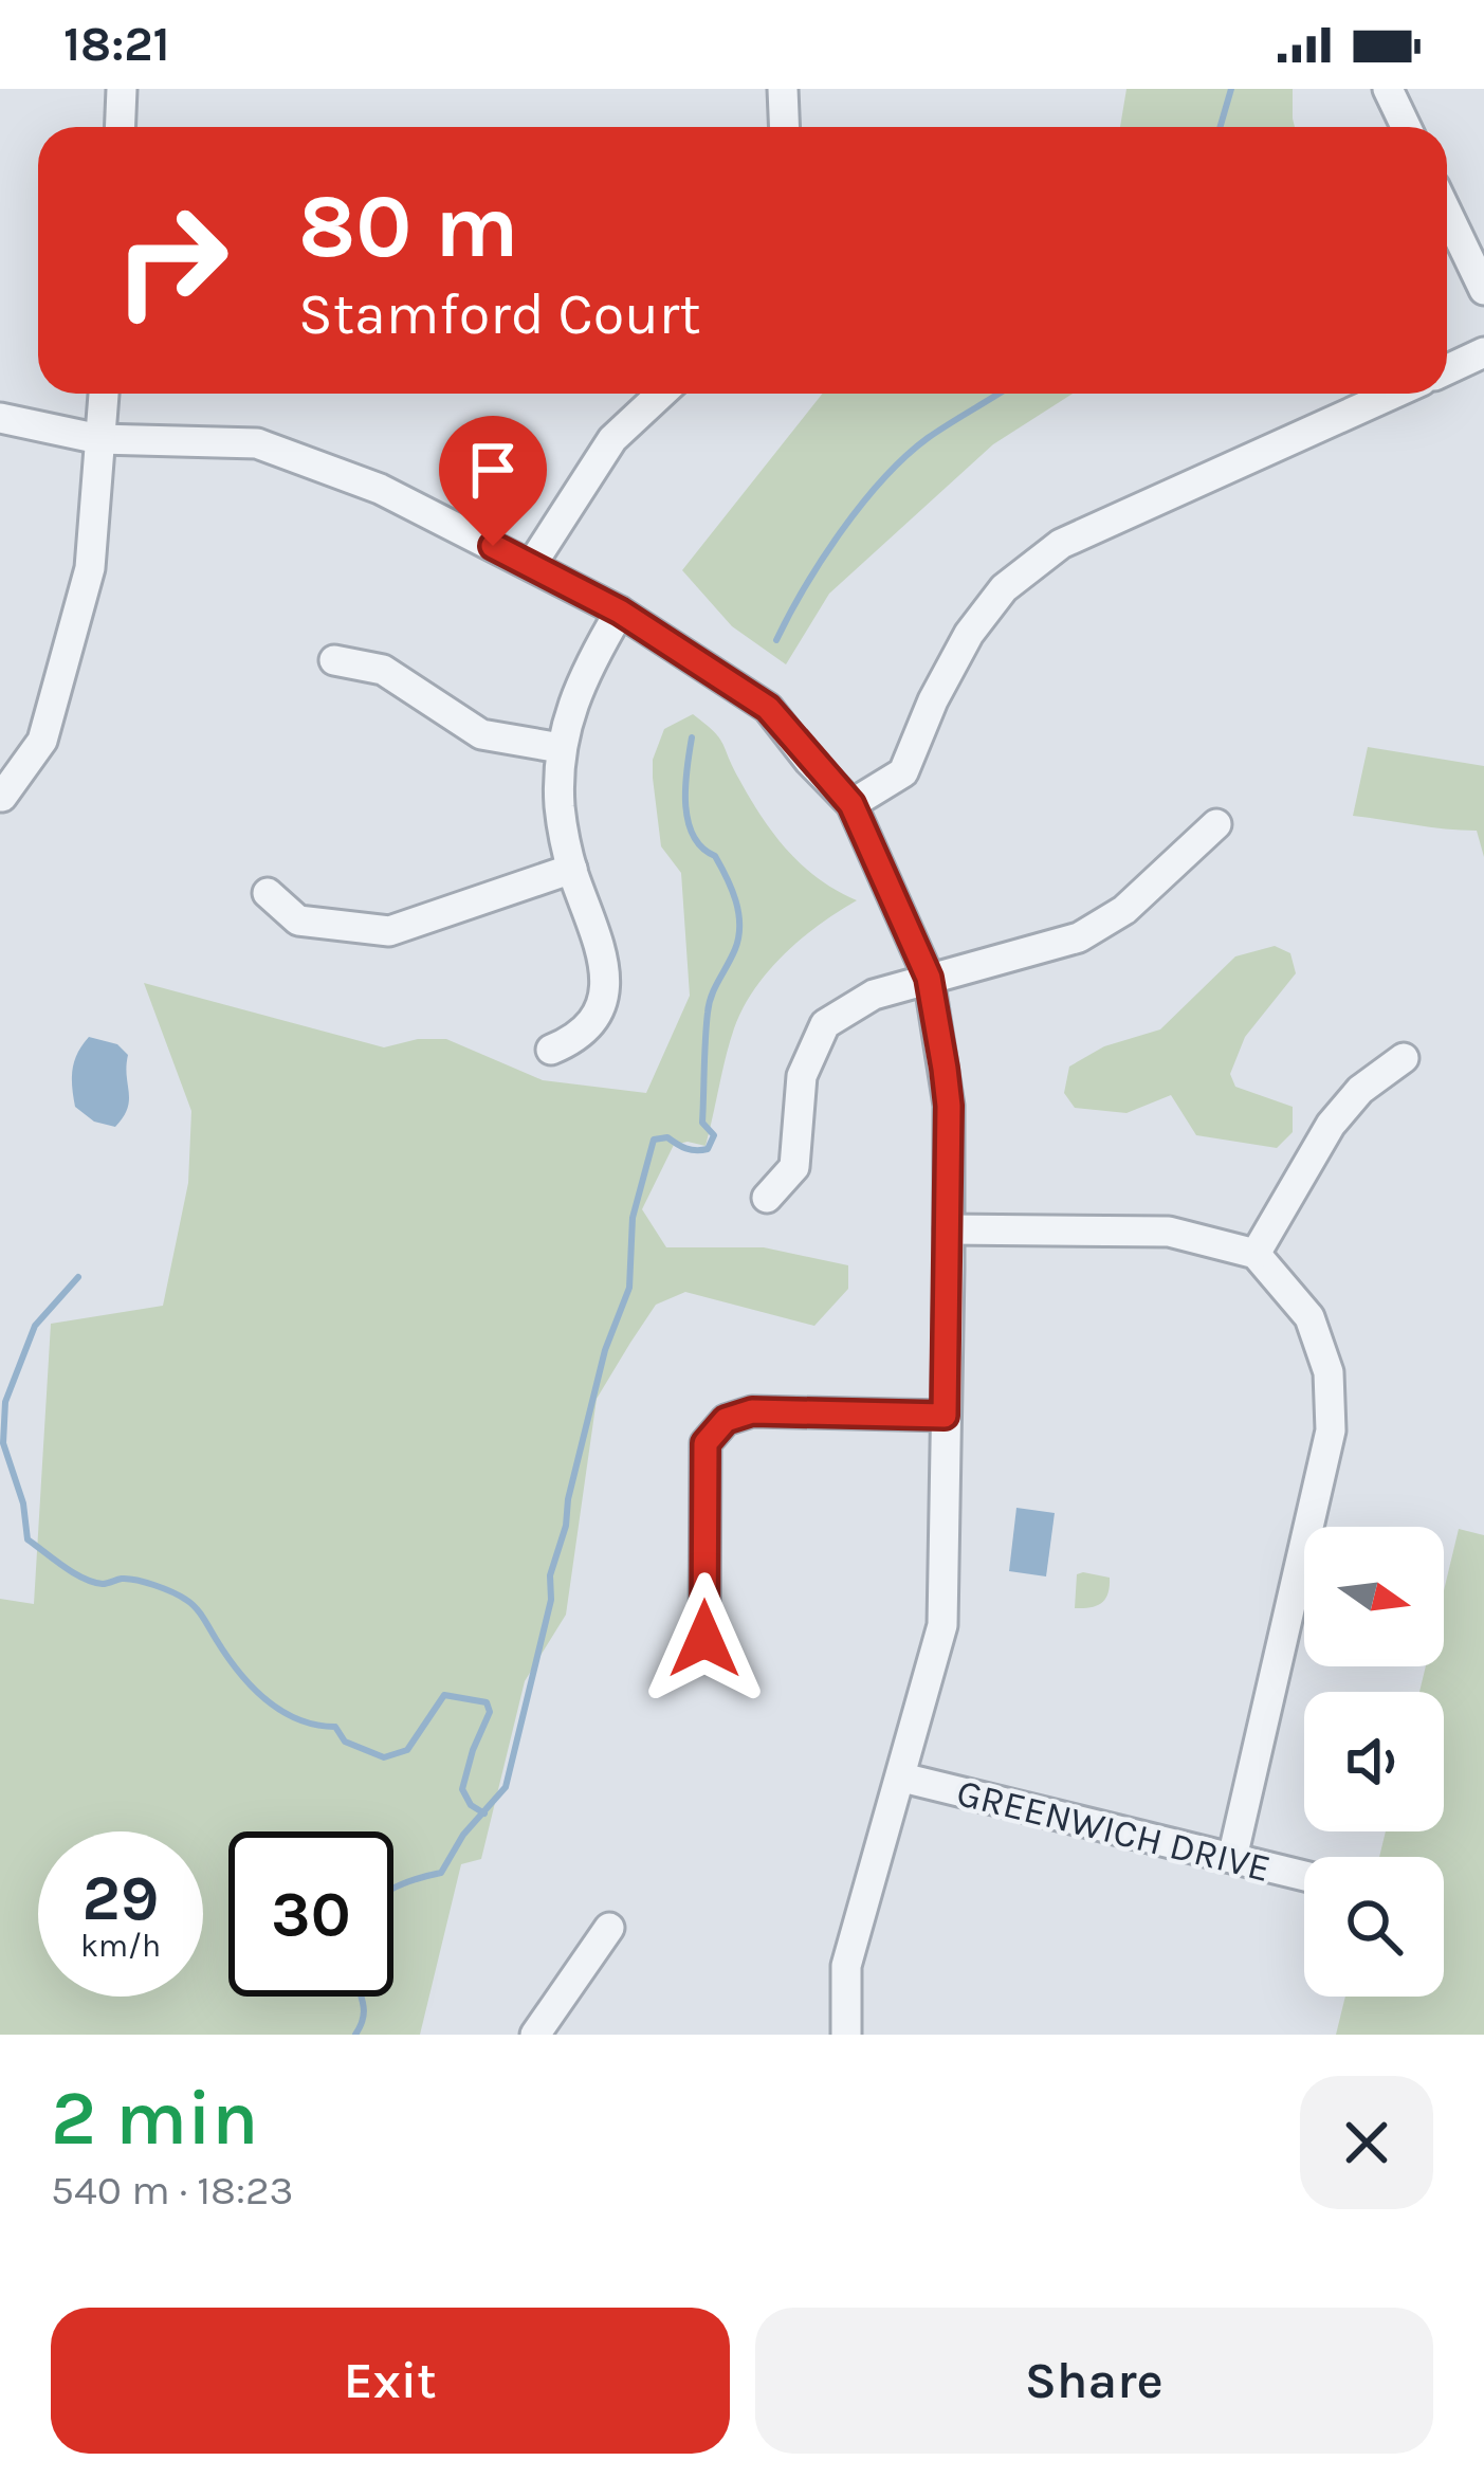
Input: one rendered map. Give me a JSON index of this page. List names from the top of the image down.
{
  "streets": {
    "street": ["GREENWICH DRIVE"]
  },
  "north": "right",
  "page": {
    "status": "18:21",
    "turn": ["80 m", "Stamford Court"],
    "speed": "29 km/h",
    "limit": "30",
    "heading": ["2 min", "540 m · 18:23"],
    "buttons": ["Exit", "Share"]
  }
}
